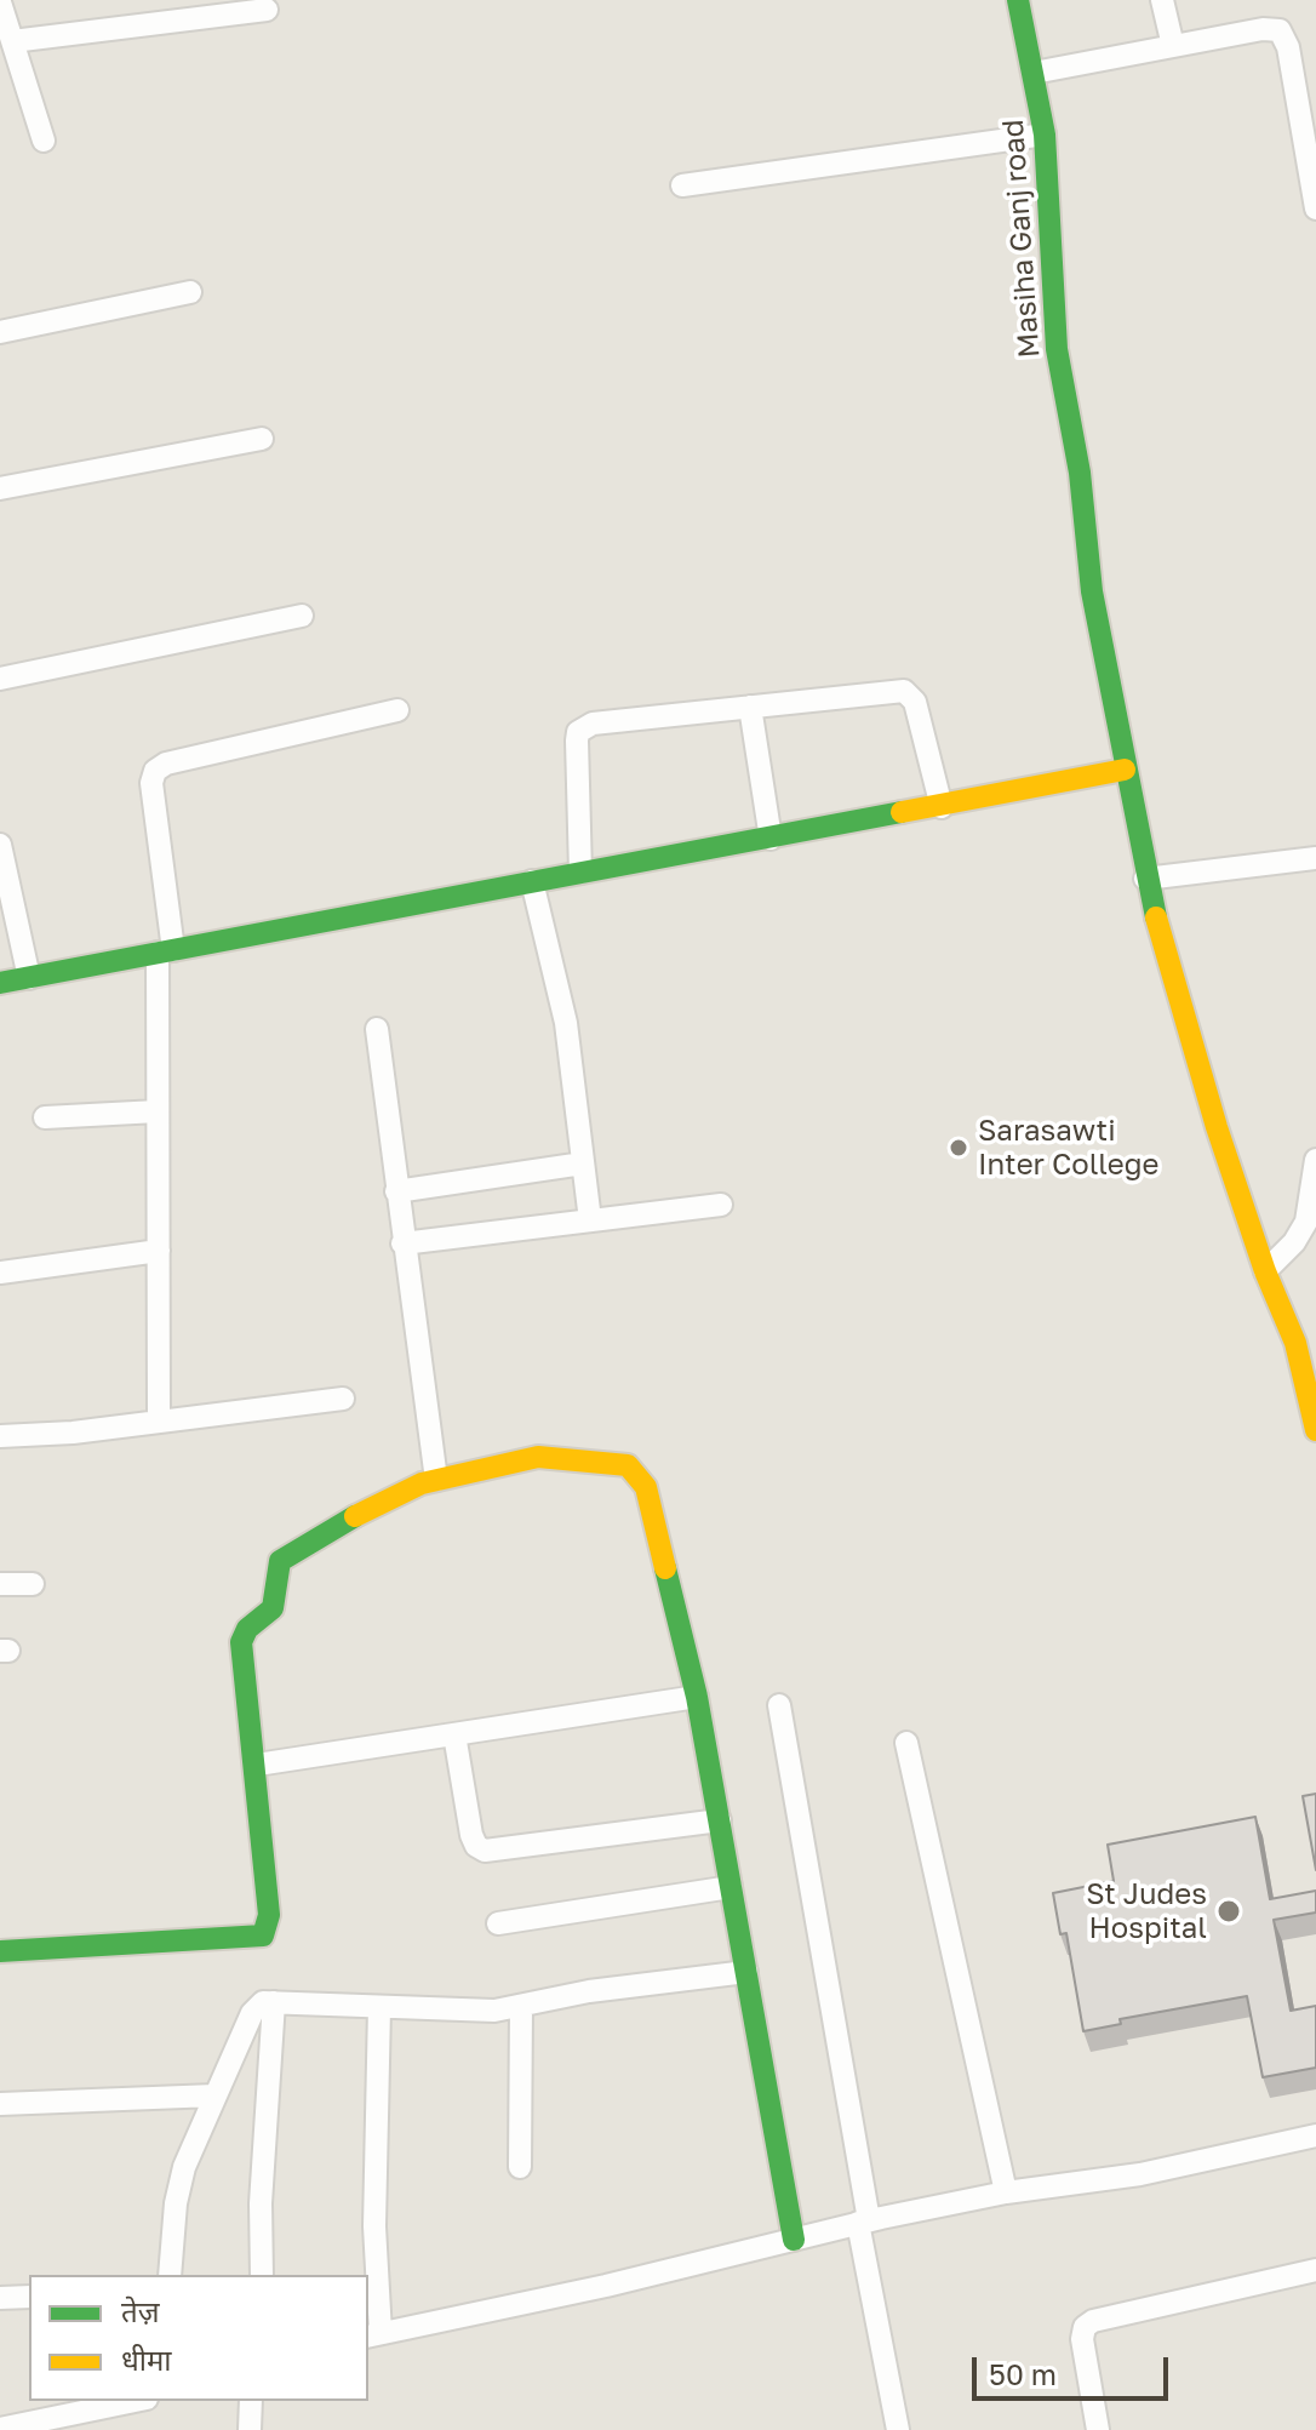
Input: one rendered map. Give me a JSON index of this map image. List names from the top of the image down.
{
  "streets": {
    "street": ["Masiha Ganj road"]
  },
  "places": ["Sarasawti Inter College", "St Judes Hospital"],
  "legend": ["तेज़", "धीमा"],
  "scale_bar": "50 m"
}
